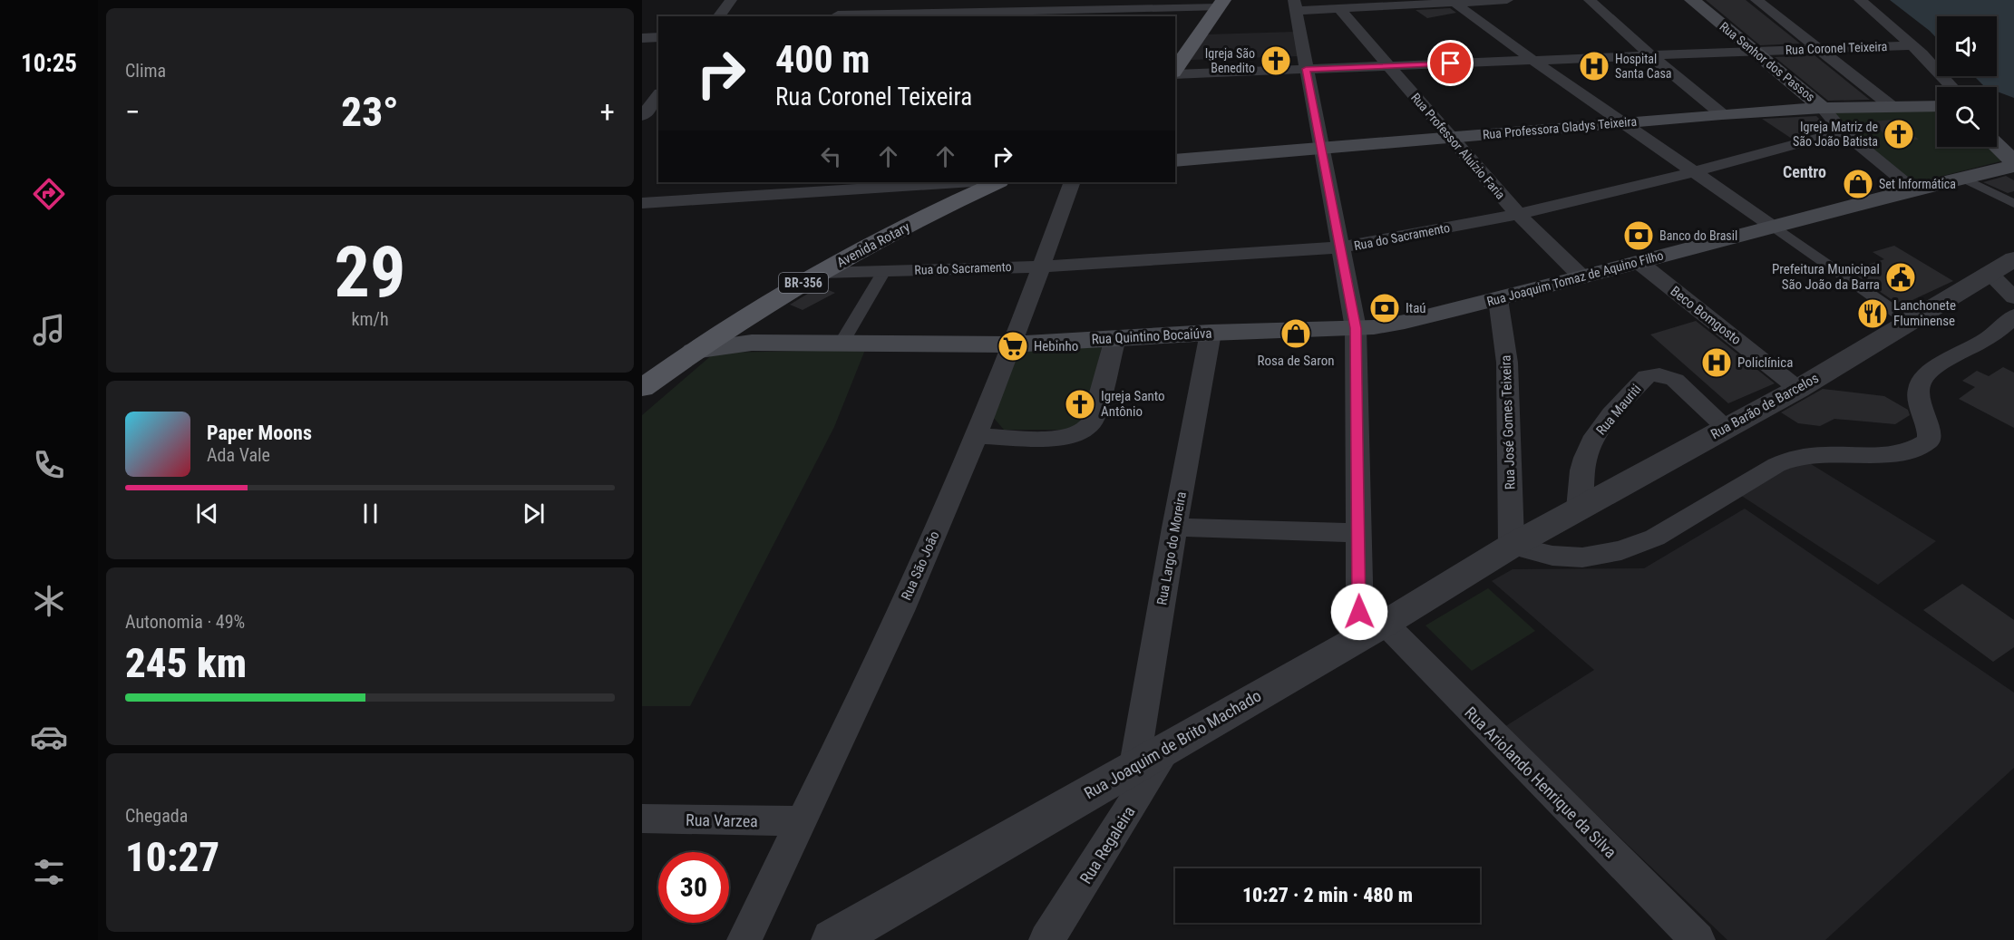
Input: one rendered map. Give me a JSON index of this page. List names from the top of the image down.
{
  "streets": {
    "main road": [
      "Rua Senhor dos Passos",
      "Rua Professora Gladys Teixeira",
      "Avenida Rotary",
      "Rua Joaquim Tomaz de Aquino Filho",
      "BR-356",
      "Rua Quintino Bocaiúva"
    ],
    "street": [
      "Rua Coronel Teixeira",
      "Rua Professor Aluízio Faria",
      "Rua do Sacramento",
      "Beco Bomgosto",
      "Rua Barão de Barcelos",
      "Rua Mauriti",
      "Rua José Gomes Teixeira",
      "Rua Largo do Moreira",
      "Rua São João",
      "Rua Joaquim de Brito Machado",
      "Rua Ariolando Henrique da Silva",
      "Rua Varzea",
      "Rua Regaleira"
    ]
  },
  "crossings": [
    ["Rua Coronel Teixeira", "Rua Senhor dos Passos"],
    ["Rua Coronel Teixeira", "Rua Professor Aluízio Faria"],
    ["Rua Senhor dos Passos", "Rua Professora Gladys Teixeira"],
    ["Rua Senhor dos Passos", "Rua do Sacramento"],
    ["Rua Senhor dos Passos", "Rua Joaquim Tomaz de Aquino Filho"],
    ["Rua Professora Gladys Teixeira", "Rua Professor Aluízio Faria"],
    ["Rua Professor Aluízio Faria", "Rua do Sacramento"],
    ["Rua Professor Aluízio Faria", "Rua Joaquim Tomaz de Aquino Filho"],
    ["Rua do Sacramento", "Avenida Rotary"],
    ["Rua do Sacramento", "Rua São João"],
    ["Avenida Rotary", "Rua Quintino Bocaiúva"],
    ["Rua Joaquim Tomaz de Aquino Filho", "Beco Bomgosto"],
    ["Rua Joaquim Tomaz de Aquino Filho", "Rua Quintino Bocaiúva"],
    ["Rua Joaquim Tomaz de Aquino Filho", "Rua José Gomes Teixeira"],
    ["Beco Bomgosto", "Rua Barão de Barcelos"],
    ["Rua Quintino Bocaiúva", "Rua Largo do Moreira"],
    ["Rua Quintino Bocaiúva", "Rua São João"],
    ["Rua Barão de Barcelos", "Rua Mauriti"],
    ["Rua Barão de Barcelos", "Rua José Gomes Teixeira"],
    ["Rua Barão de Barcelos", "Rua Joaquim de Brito Machado"],
    ["Rua José Gomes Teixeira", "Rua Joaquim de Brito Machado"],
    ["Rua Largo do Moreira", "Rua Joaquim de Brito Machado"],
    ["Rua Largo do Moreira", "Rua Regaleira"],
    ["Rua São João", "Rua Varzea"],
    ["Rua Joaquim de Brito Machado", "Rua Ariolando Henrique da Silva"],
    ["Rua Joaquim de Brito Machado", "Rua Regaleira"]
  ],
  "districts": ["Centro"],
  "places": {
    "church": ["Igreja São Benedito", "Igreja Matriz de São João Batista", "Igreja Santo Antônio"],
    "hospital": ["Hospital Santa Casa", "Policlínica"],
    "shop": ["Set Informática", "Rosa de Saron"],
    "bank": ["Banco do Brasil", "Itaú"],
    "public building": ["Prefeitura Municipal São João da Barra"],
    "restaurant": ["Lanchonete Fluminense"],
    "supermarket": ["Hebinho"]
  },
  "page": {
    "tabs": "10:25",
    "tile": [
      "Clima",
      ["29", "km/h"],
      ["Autonomia · 49%", "245 km"],
      ["Chegada", "10:27"]
    ],
    "turn": ["400 m", "Rua Coronel Teixeira"],
    "heat": ["−", "23°", "+"],
    "song": ["Paper Moons", "Ada Vale"],
    "limit": "30",
    "trip": "10:27 · 2 min · 480 m"
  }
}
